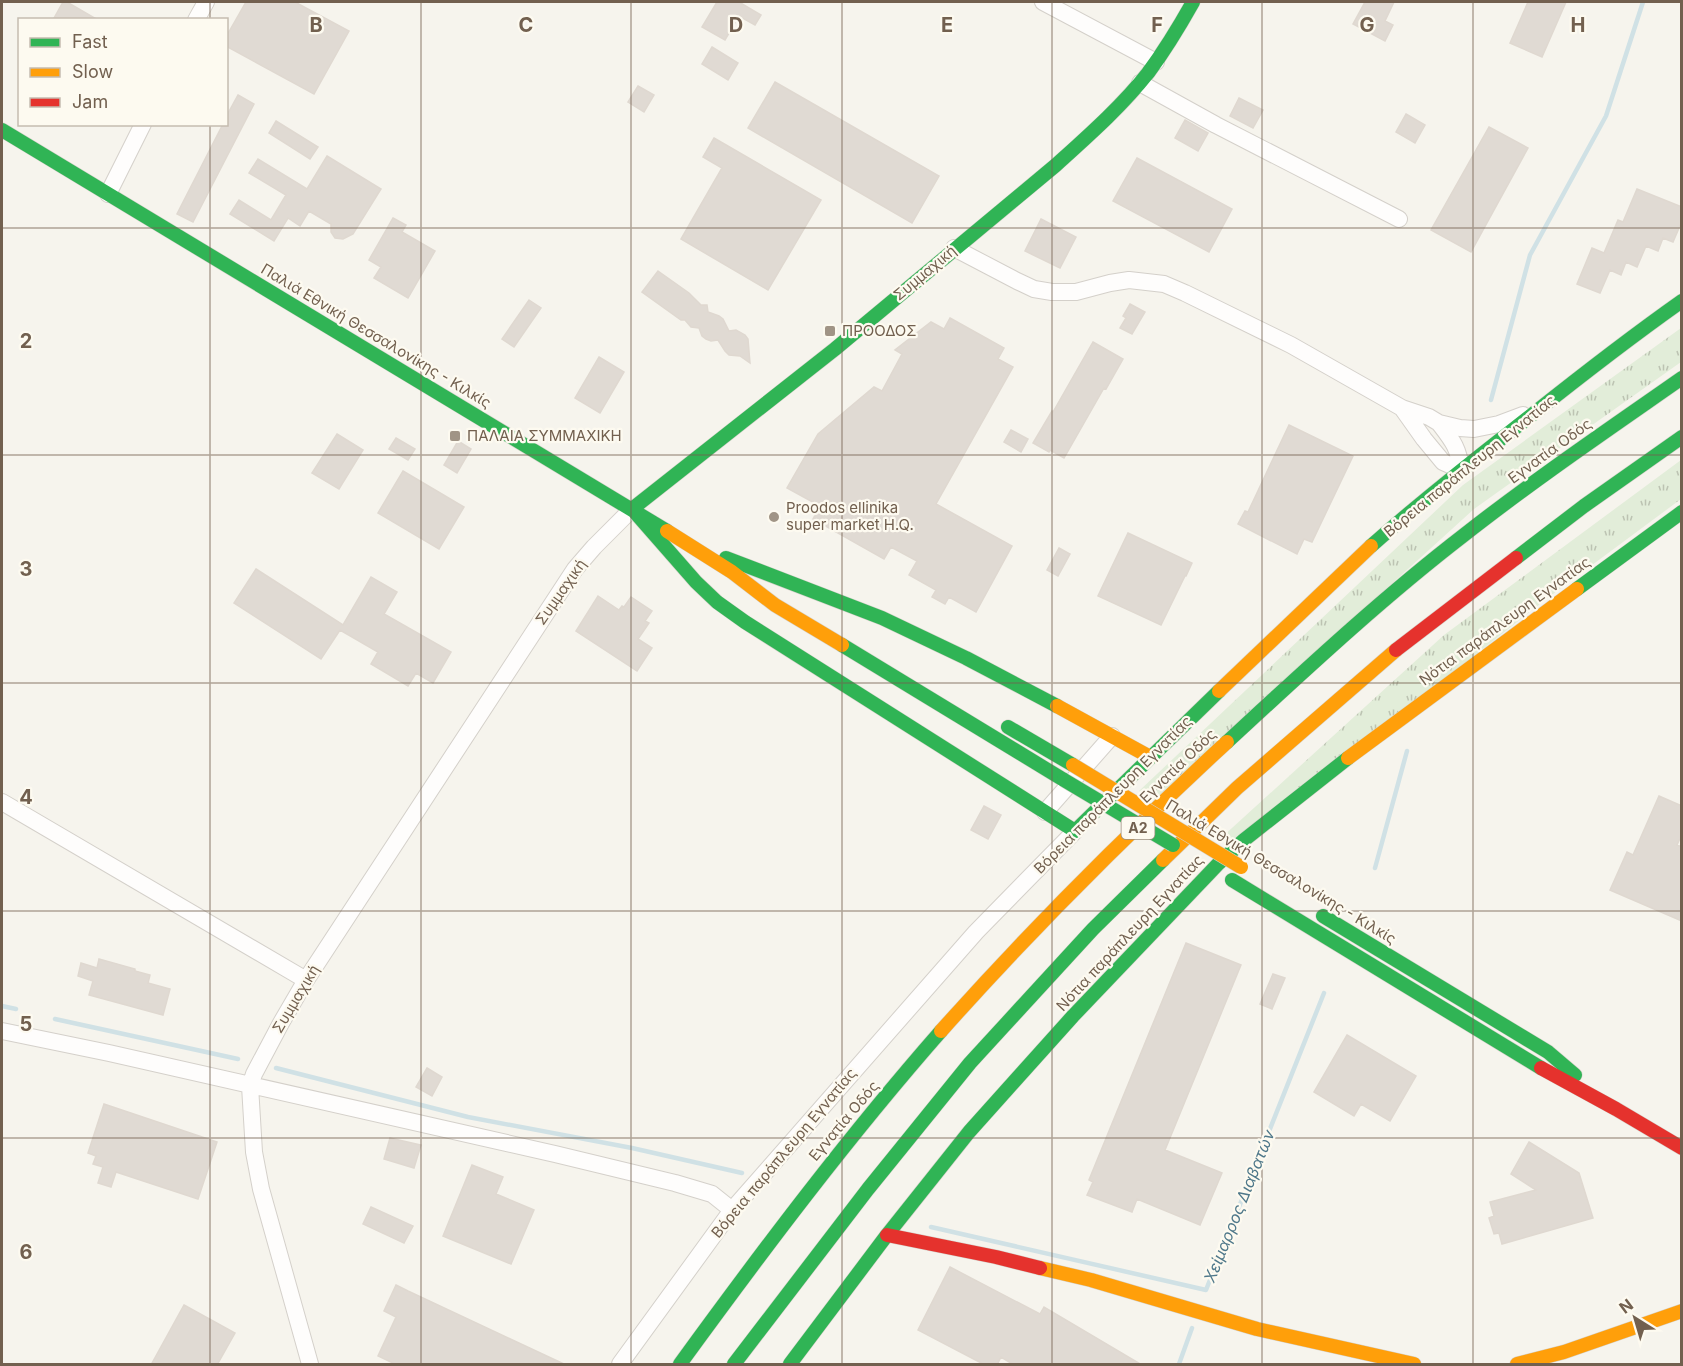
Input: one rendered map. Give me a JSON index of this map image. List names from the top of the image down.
{
  "streets": {
    "main road": [
      "Συμμαχική",
      "Παλιά Εθνική Θεσσαλονίκης - Κιλκίς",
      "Εγνατία Οδός",
      "Βόρεια παράπλευρη Εγνατίας",
      "Νότια παράπλευρη Εγνατίας",
      "Α2"
    ]
  },
  "crossings": [
    ["Συμμαχική", "Παλιά Εθνική Θεσσαλονίκης - Κιλκίς"]
  ],
  "water": ["Χείμαρρος Διαβατών"],
  "places": {
    "transit": ["ΠΡΟΟΔΟΣ", "ΠΑΛΑΙΑ ΣΥΜΜΑΧΙΚΗ"],
    "other": ["Proodos ellinika super market H.Q."]
  },
  "legend": ["Fast", "Slow", "Jam"],
  "north": "top left",
  "grid": {
    "columns": [
      "B",
      "C",
      "D",
      "E",
      "F",
      "G",
      "H"
    ],
    "rows": [
      "2",
      "3",
      "4",
      "5",
      "6"
    ]
  }
}
